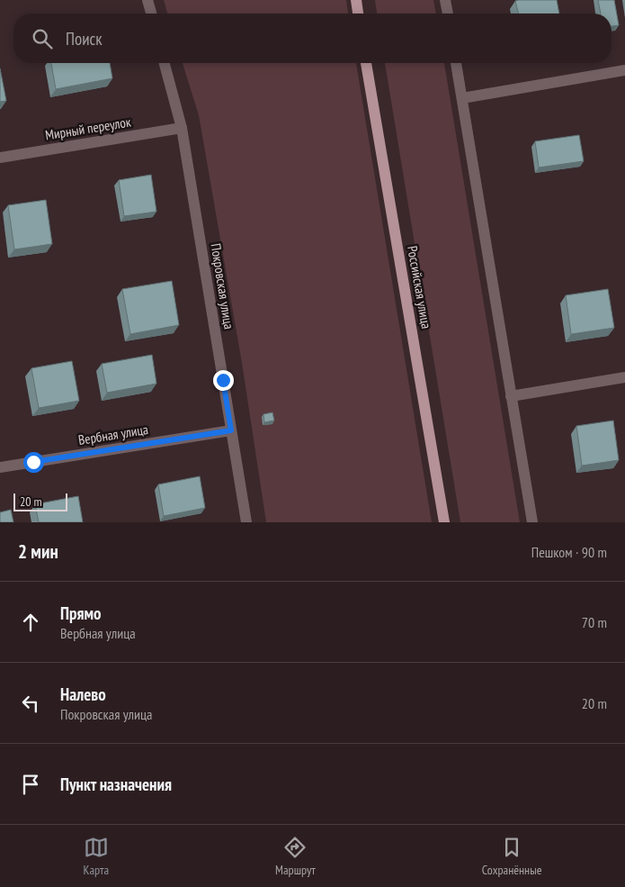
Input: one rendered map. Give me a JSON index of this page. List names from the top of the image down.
{
  "streets": {
    "main road": ["Российская улица"],
    "street": ["Мирный переулок", "Покровская улица", "Вербная улица"]
  },
  "crossings": [
    ["Мирный переулок", "Покровская улица"],
    ["Покровская улица", "Вербная улица"]
  ],
  "scale_bar": "20 m",
  "page": {
    "search": "Поиск",
    "scale": "20 m",
    "heading": ["2 мин", "Пешком · 90 m"],
    "list": [
      ["Прямо", "Вербная улица", "70 m"],
      ["Налево", "Покровская улица", "20 m"],
      "Пункт назначения"
    ],
    "nav": ["Карта", "Маршрут", "Сохранённые"]
  }
}
